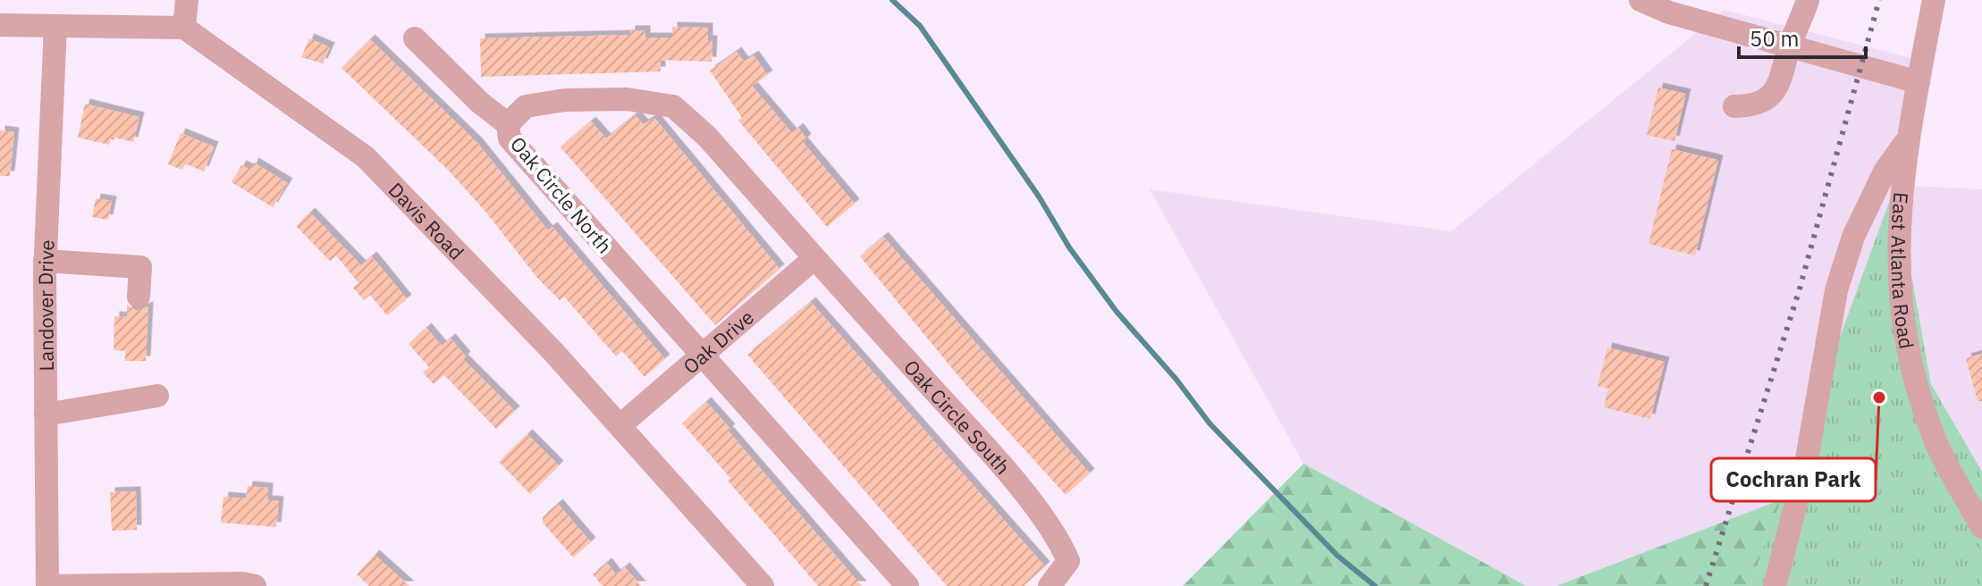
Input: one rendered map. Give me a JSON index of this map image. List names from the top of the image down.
{
  "streets": {
    "street": [
      "Oak Circle North",
      "Davis Road",
      "East Atlanta Road",
      "Landover Drive",
      "Oak Drive",
      "Oak Circle South"
    ]
  },
  "crossings": [
    ["Oak Circle North", "Oak Drive"],
    ["Oak Circle North", "Oak Circle South"],
    ["Davis Road", "Oak Drive"],
    ["Oak Drive", "Oak Circle South"]
  ],
  "places": ["Cochran Park"],
  "scale_bar": "50 m"
}
